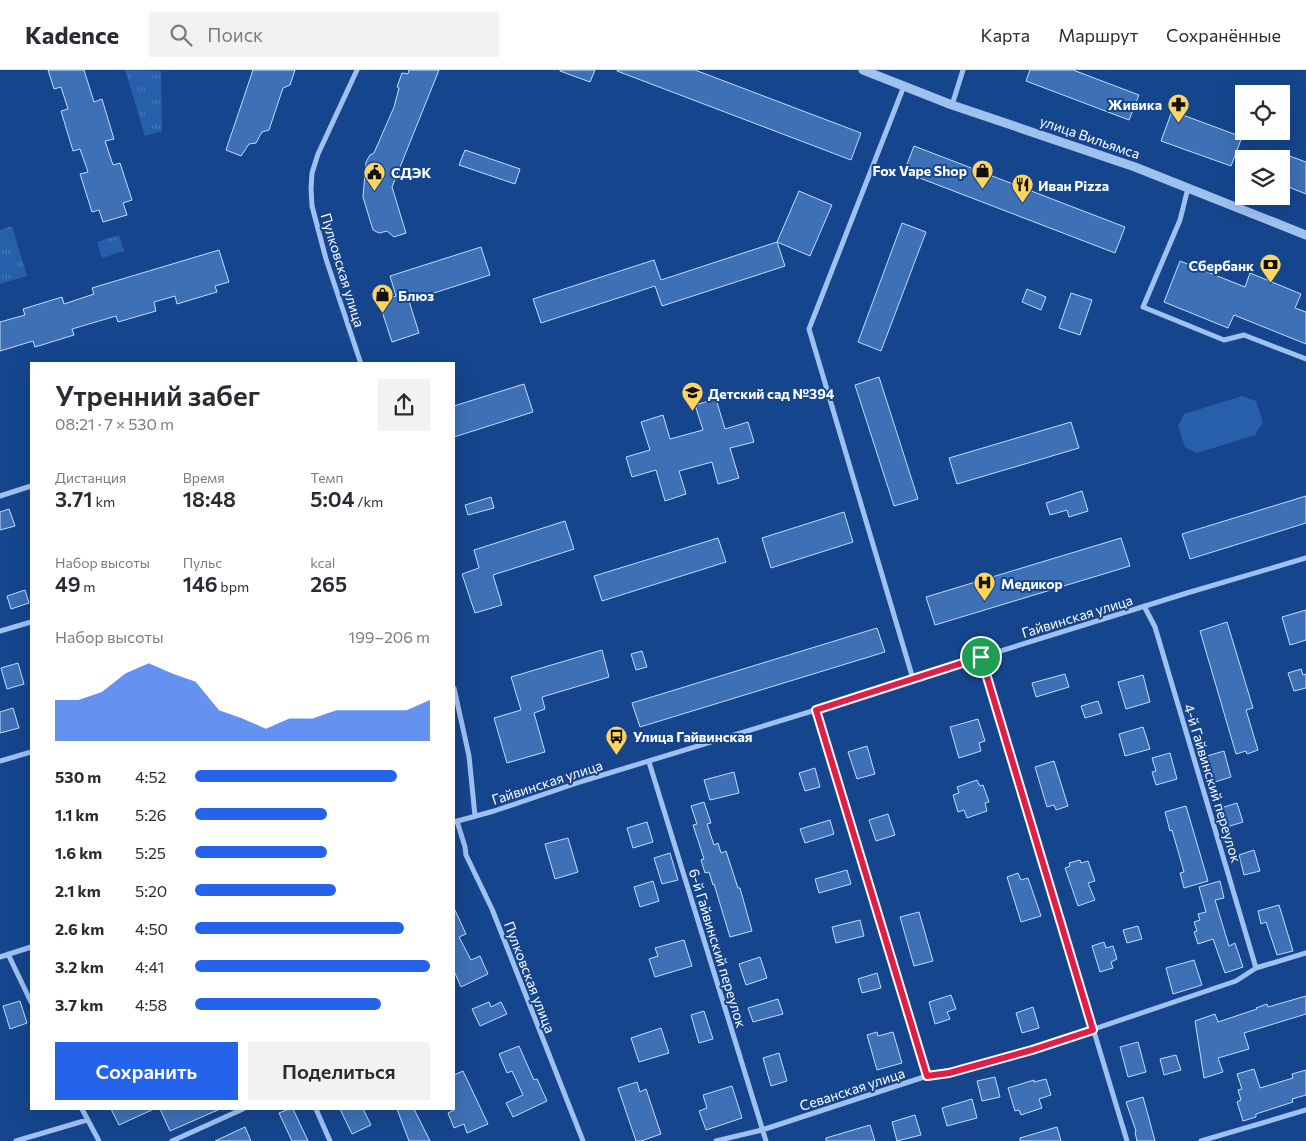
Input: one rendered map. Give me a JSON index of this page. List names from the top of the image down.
{
  "streets": {
    "street": [
      "улица Вильямса",
      "Пулковская улица",
      "Гайвинская улица",
      "4-й Гайвинский переулок",
      "6-й Гайвинский переулок",
      "Севанская улица"
    ]
  },
  "crossings": [
    ["Пулковская улица", "Гайвинская улица"],
    ["Гайвинская улица", "4-й Гайвинский переулок"],
    ["Гайвинская улица", "6-й Гайвинский переулок"],
    ["4-й Гайвинский переулок", "Севанская улица"],
    ["6-й Гайвинский переулок", "Севанская улица"]
  ],
  "places": {
    "pharmacy": ["Живика"],
    "shop": ["Fox Vape Shop", "Блюз"],
    "public building": ["СДЭК"],
    "restaurant": ["Иван Pizza"],
    "bank": ["Сбербанк"],
    "school or university": ["Детский сад №394"],
    "hospital": ["Медикор"],
    "bus stop": ["Улица Гайвинская"]
  },
  "page": {
    "header": "Kadence",
    "search": "Поиск",
    "nav": ["Карта", "Маршрут", "Сохранённые"],
    "heading": ["Утренний забег", "08:21 · 7 × 530 m"],
    "stats": [
      ["Дистанция", "3.71 km"],
      ["Время", "18:48"],
      ["Темп", "5:04 /km"],
      ["Набор высоты", "49 m"],
      ["Пульс", "146 bpm"],
      ["kcal", "265"]
    ],
    "chart": ["Набор высоты", "199–206 m"],
    "list": [
      {
        "name": "530 m",
        "note": "4:52"
      },
      {
        "name": "1.1 km",
        "note": "5:26"
      },
      {
        "name": "1.6 km",
        "note": "5:25"
      },
      {
        "name": "2.1 km",
        "note": "5:20"
      },
      {
        "name": "2.6 km",
        "note": "4:50"
      },
      {
        "name": "3.2 km",
        "note": "4:41"
      },
      {
        "name": "3.7 km",
        "note": "4:58"
      }
    ],
    "buttons": ["Сохранить", "Поделиться"]
  }
}
